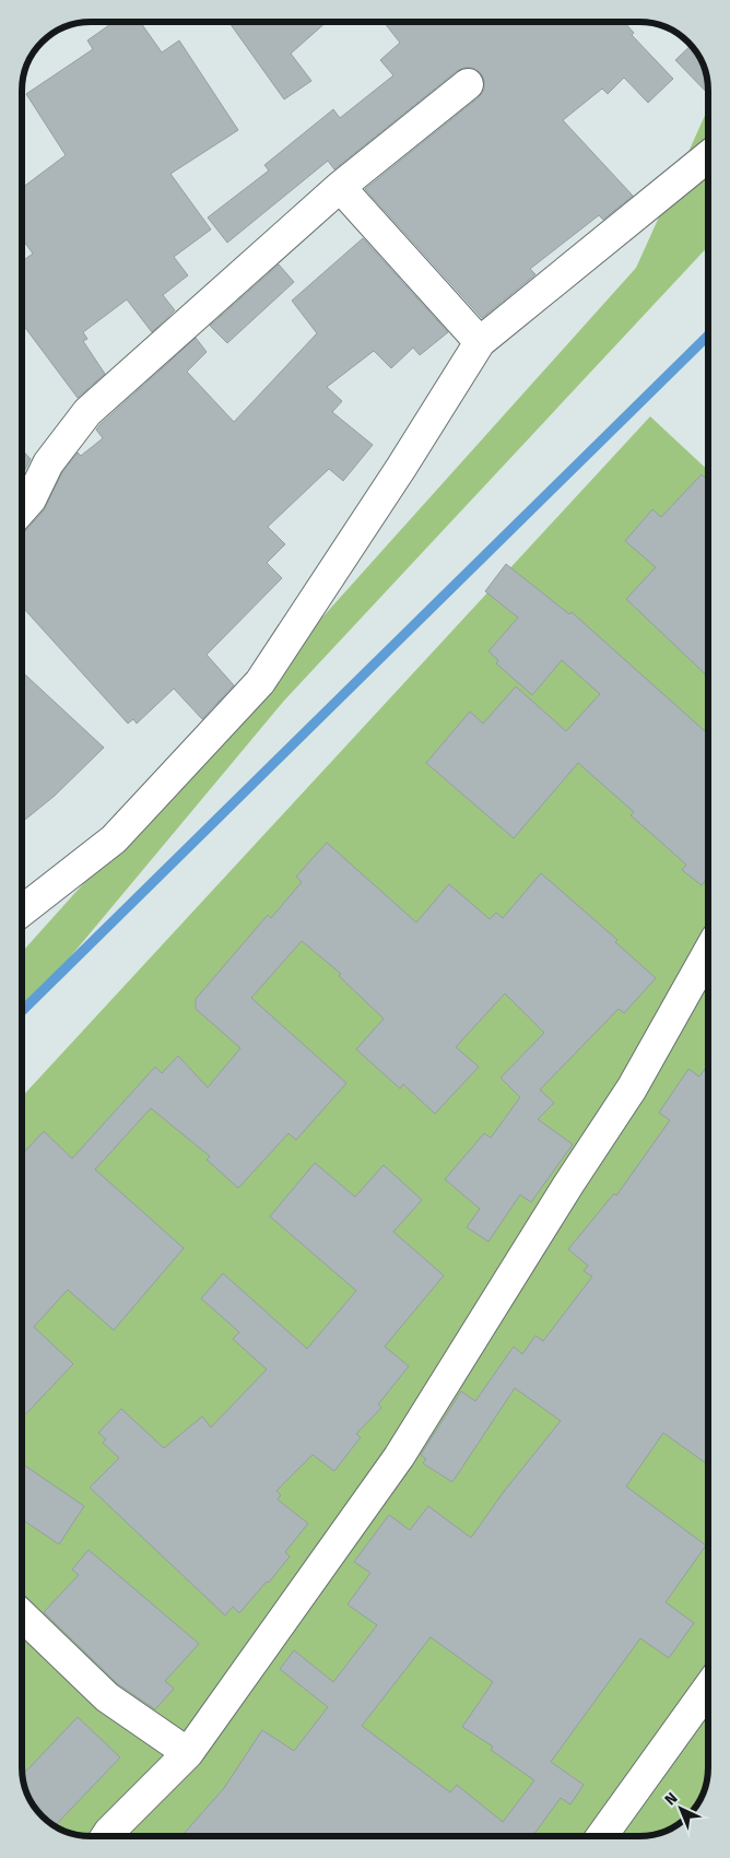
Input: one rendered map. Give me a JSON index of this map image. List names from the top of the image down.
{
  "north": "top left"
}
